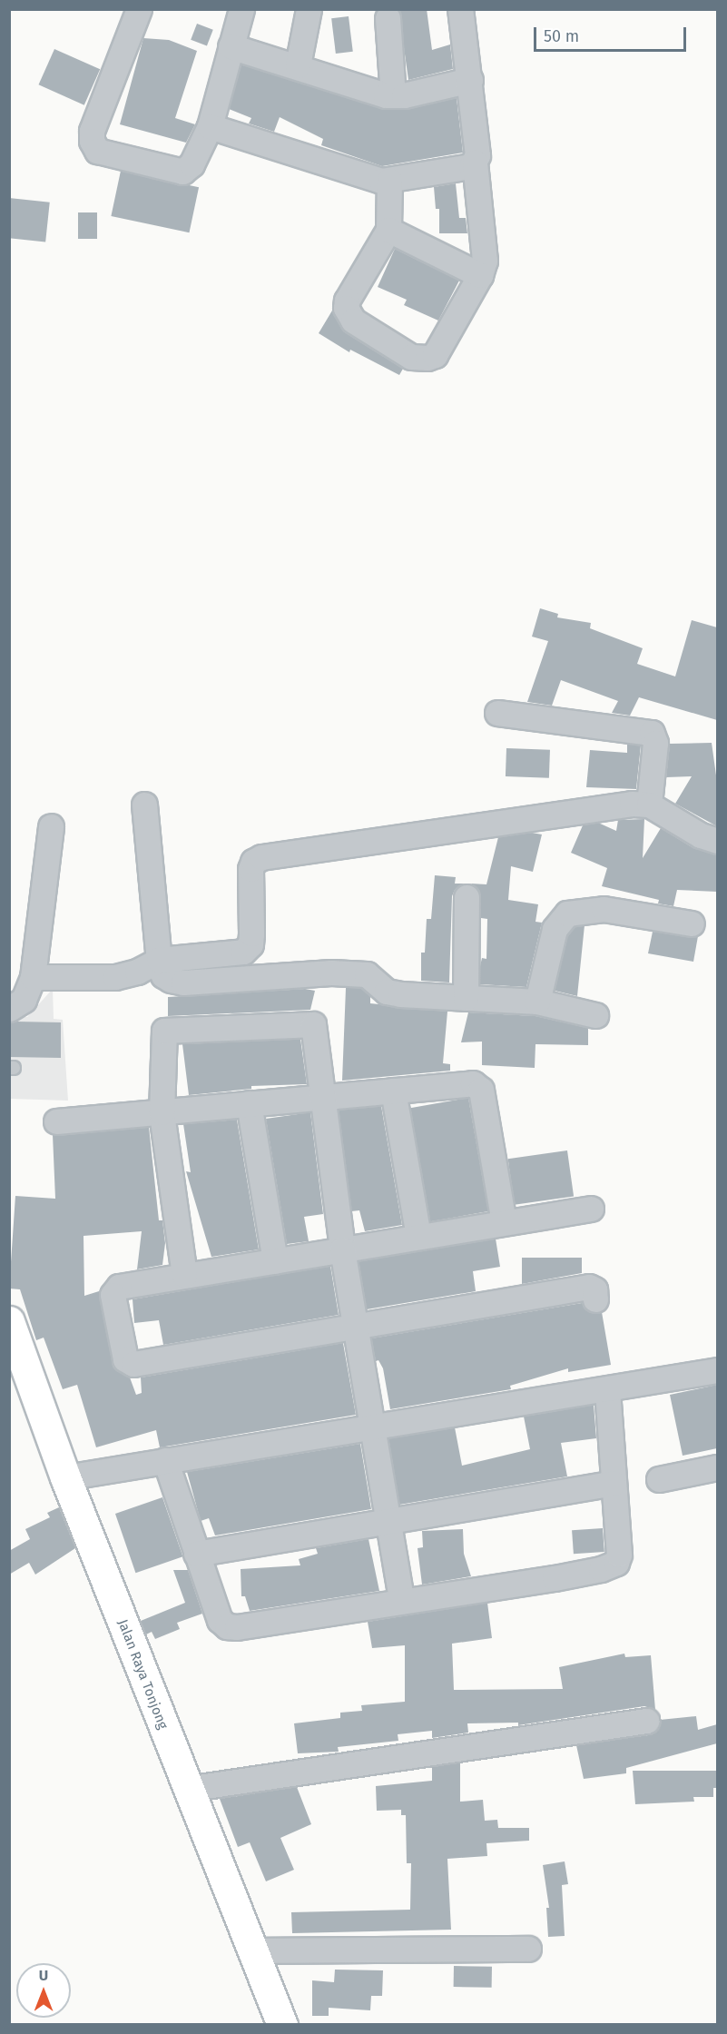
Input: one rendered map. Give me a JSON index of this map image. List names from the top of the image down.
{
  "streets": {
    "main road": ["Jalan Raya Tonjong"]
  },
  "scale_bar": "50 m",
  "north": "top"
}
